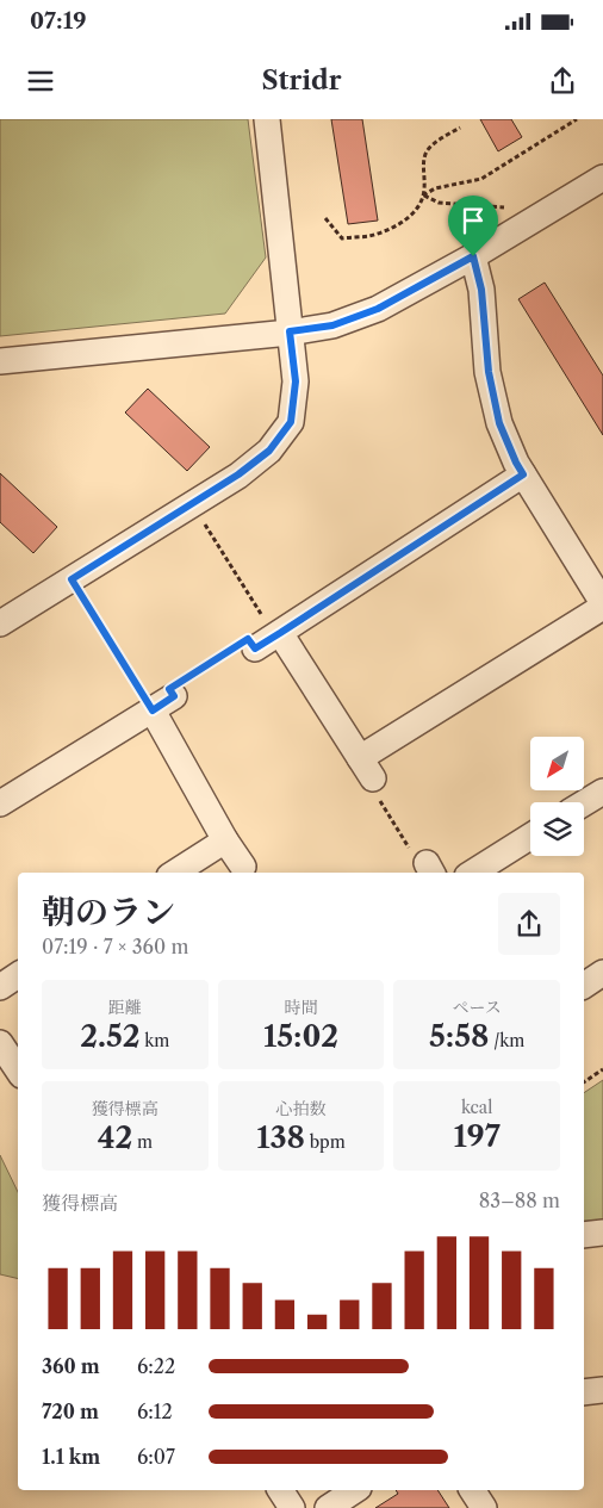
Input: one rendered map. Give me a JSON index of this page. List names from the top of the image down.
{
  "north": "bottom left",
  "page": {
    "status": "07:19",
    "header": "Stridr",
    "heading": ["朝のラン", "07:19 · 7 × 360 m"],
    "stats": [
      ["距離", "2.52 km"],
      ["時間", "15:02"],
      ["ペース", "5:58 /km"],
      ["獲得標高", "42 m"],
      ["心拍数", "138 bpm"],
      ["kcal", "197"]
    ],
    "chart": ["獲得標高", "83–88 m"],
    "list": [
      {
        "name": "360 m",
        "note": "6:22"
      },
      {
        "name": "720 m",
        "note": "6:12"
      },
      {
        "name": "1.1 km",
        "note": "6:07"
      }
    ]
  }
}
